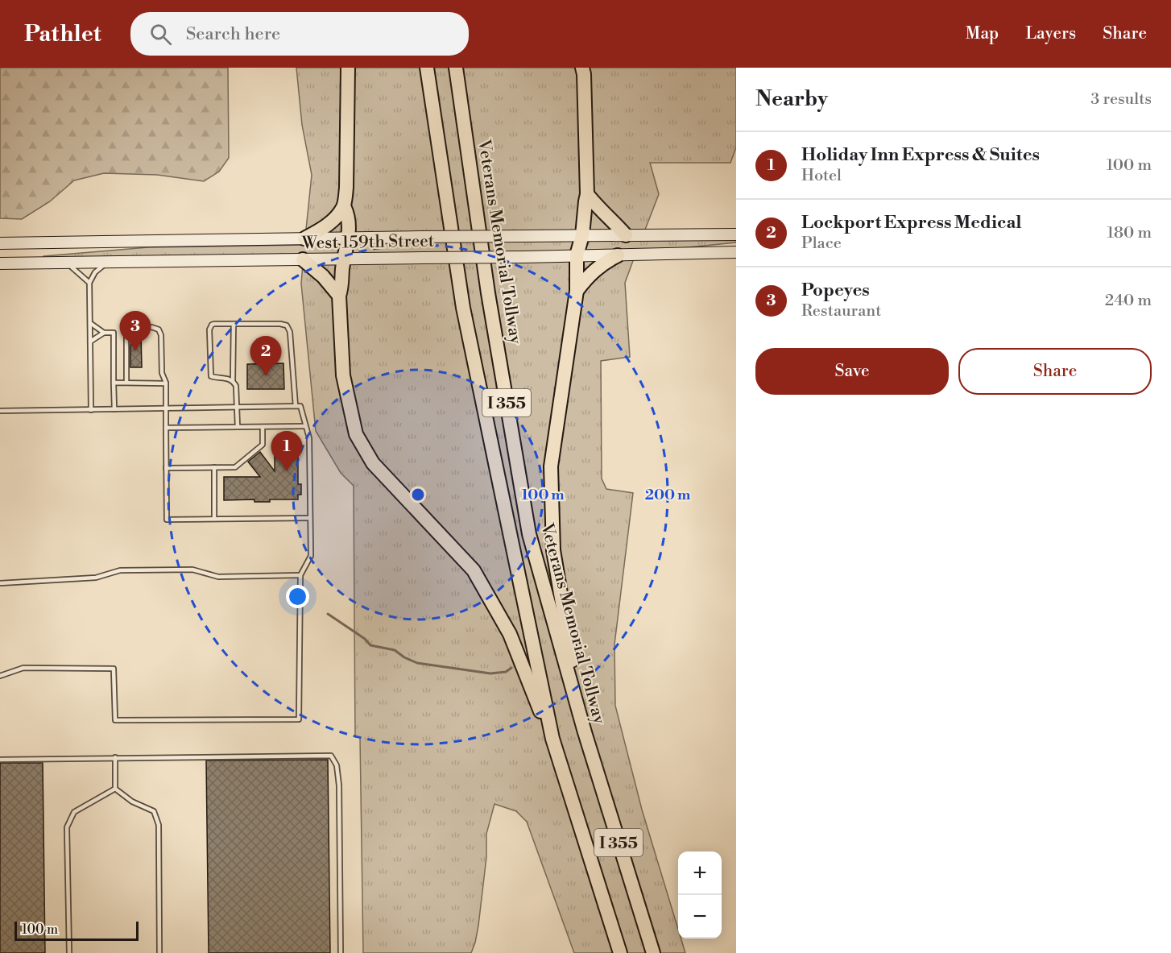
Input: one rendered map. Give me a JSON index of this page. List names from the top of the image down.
{
  "streets": {
    "highway": ["Veterans Memorial Tollway", "I 355"],
    "main road": ["West 159th Street"]
  },
  "scale_bar": "100 m",
  "page": {
    "header": "Pathlet",
    "search": "Search here",
    "nav": ["Map", "Layers", "Share"],
    "heading": ["Nearby", "3 results"],
    "list": [
      {
        "mark": "1",
        "name": "Holiday Inn Express & Suites",
        "note": "Hotel",
        "value": "100 m"
      },
      {
        "mark": "2",
        "name": "Lockport Express Medical",
        "note": "Place",
        "value": "180 m"
      },
      {
        "mark": "3",
        "name": "Popeyes",
        "note": "Restaurant",
        "value": "240 m"
      }
    ],
    "pins": ["3", "2", "1"],
    "buttons": ["Save", "Share"],
    "map_buttons": ["+", "−"],
    "scale": "100 m"
  },
  "rings": ["100 m", "200 m"]
}
